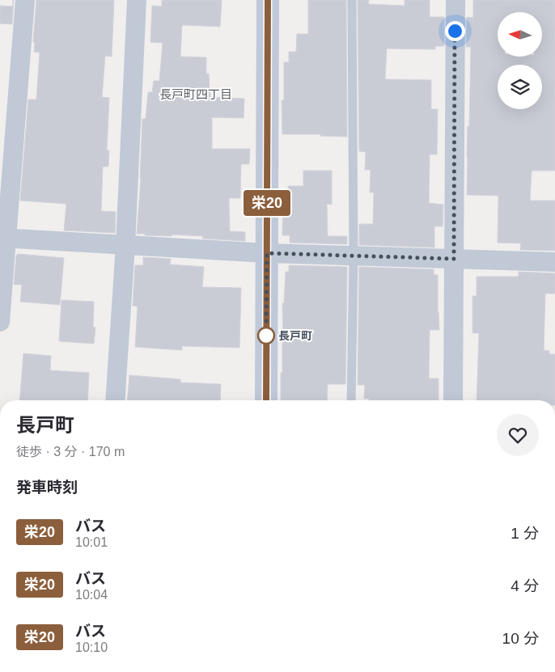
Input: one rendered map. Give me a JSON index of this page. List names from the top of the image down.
{
  "districts": ["長戸町四丁目"],
  "places": ["長戸町"],
  "lines": ["bus line 栄20"],
  "north": "left",
  "page": {
    "on_map": "栄20",
    "heading": [
      ["長戸町", "徒歩 · 3 分 · 170 m"],
      "発車時刻"
    ],
    "list": [
      {
        "mark": "栄20",
        "name": "バス",
        "note": "10:01",
        "value": "1 分"
      },
      {
        "mark": "栄20",
        "name": "バス",
        "note": "10:04",
        "value": "4 分"
      },
      {
        "mark": "栄20",
        "name": "バス",
        "note": "10:10",
        "value": "10 分"
      }
    ]
  }
}
